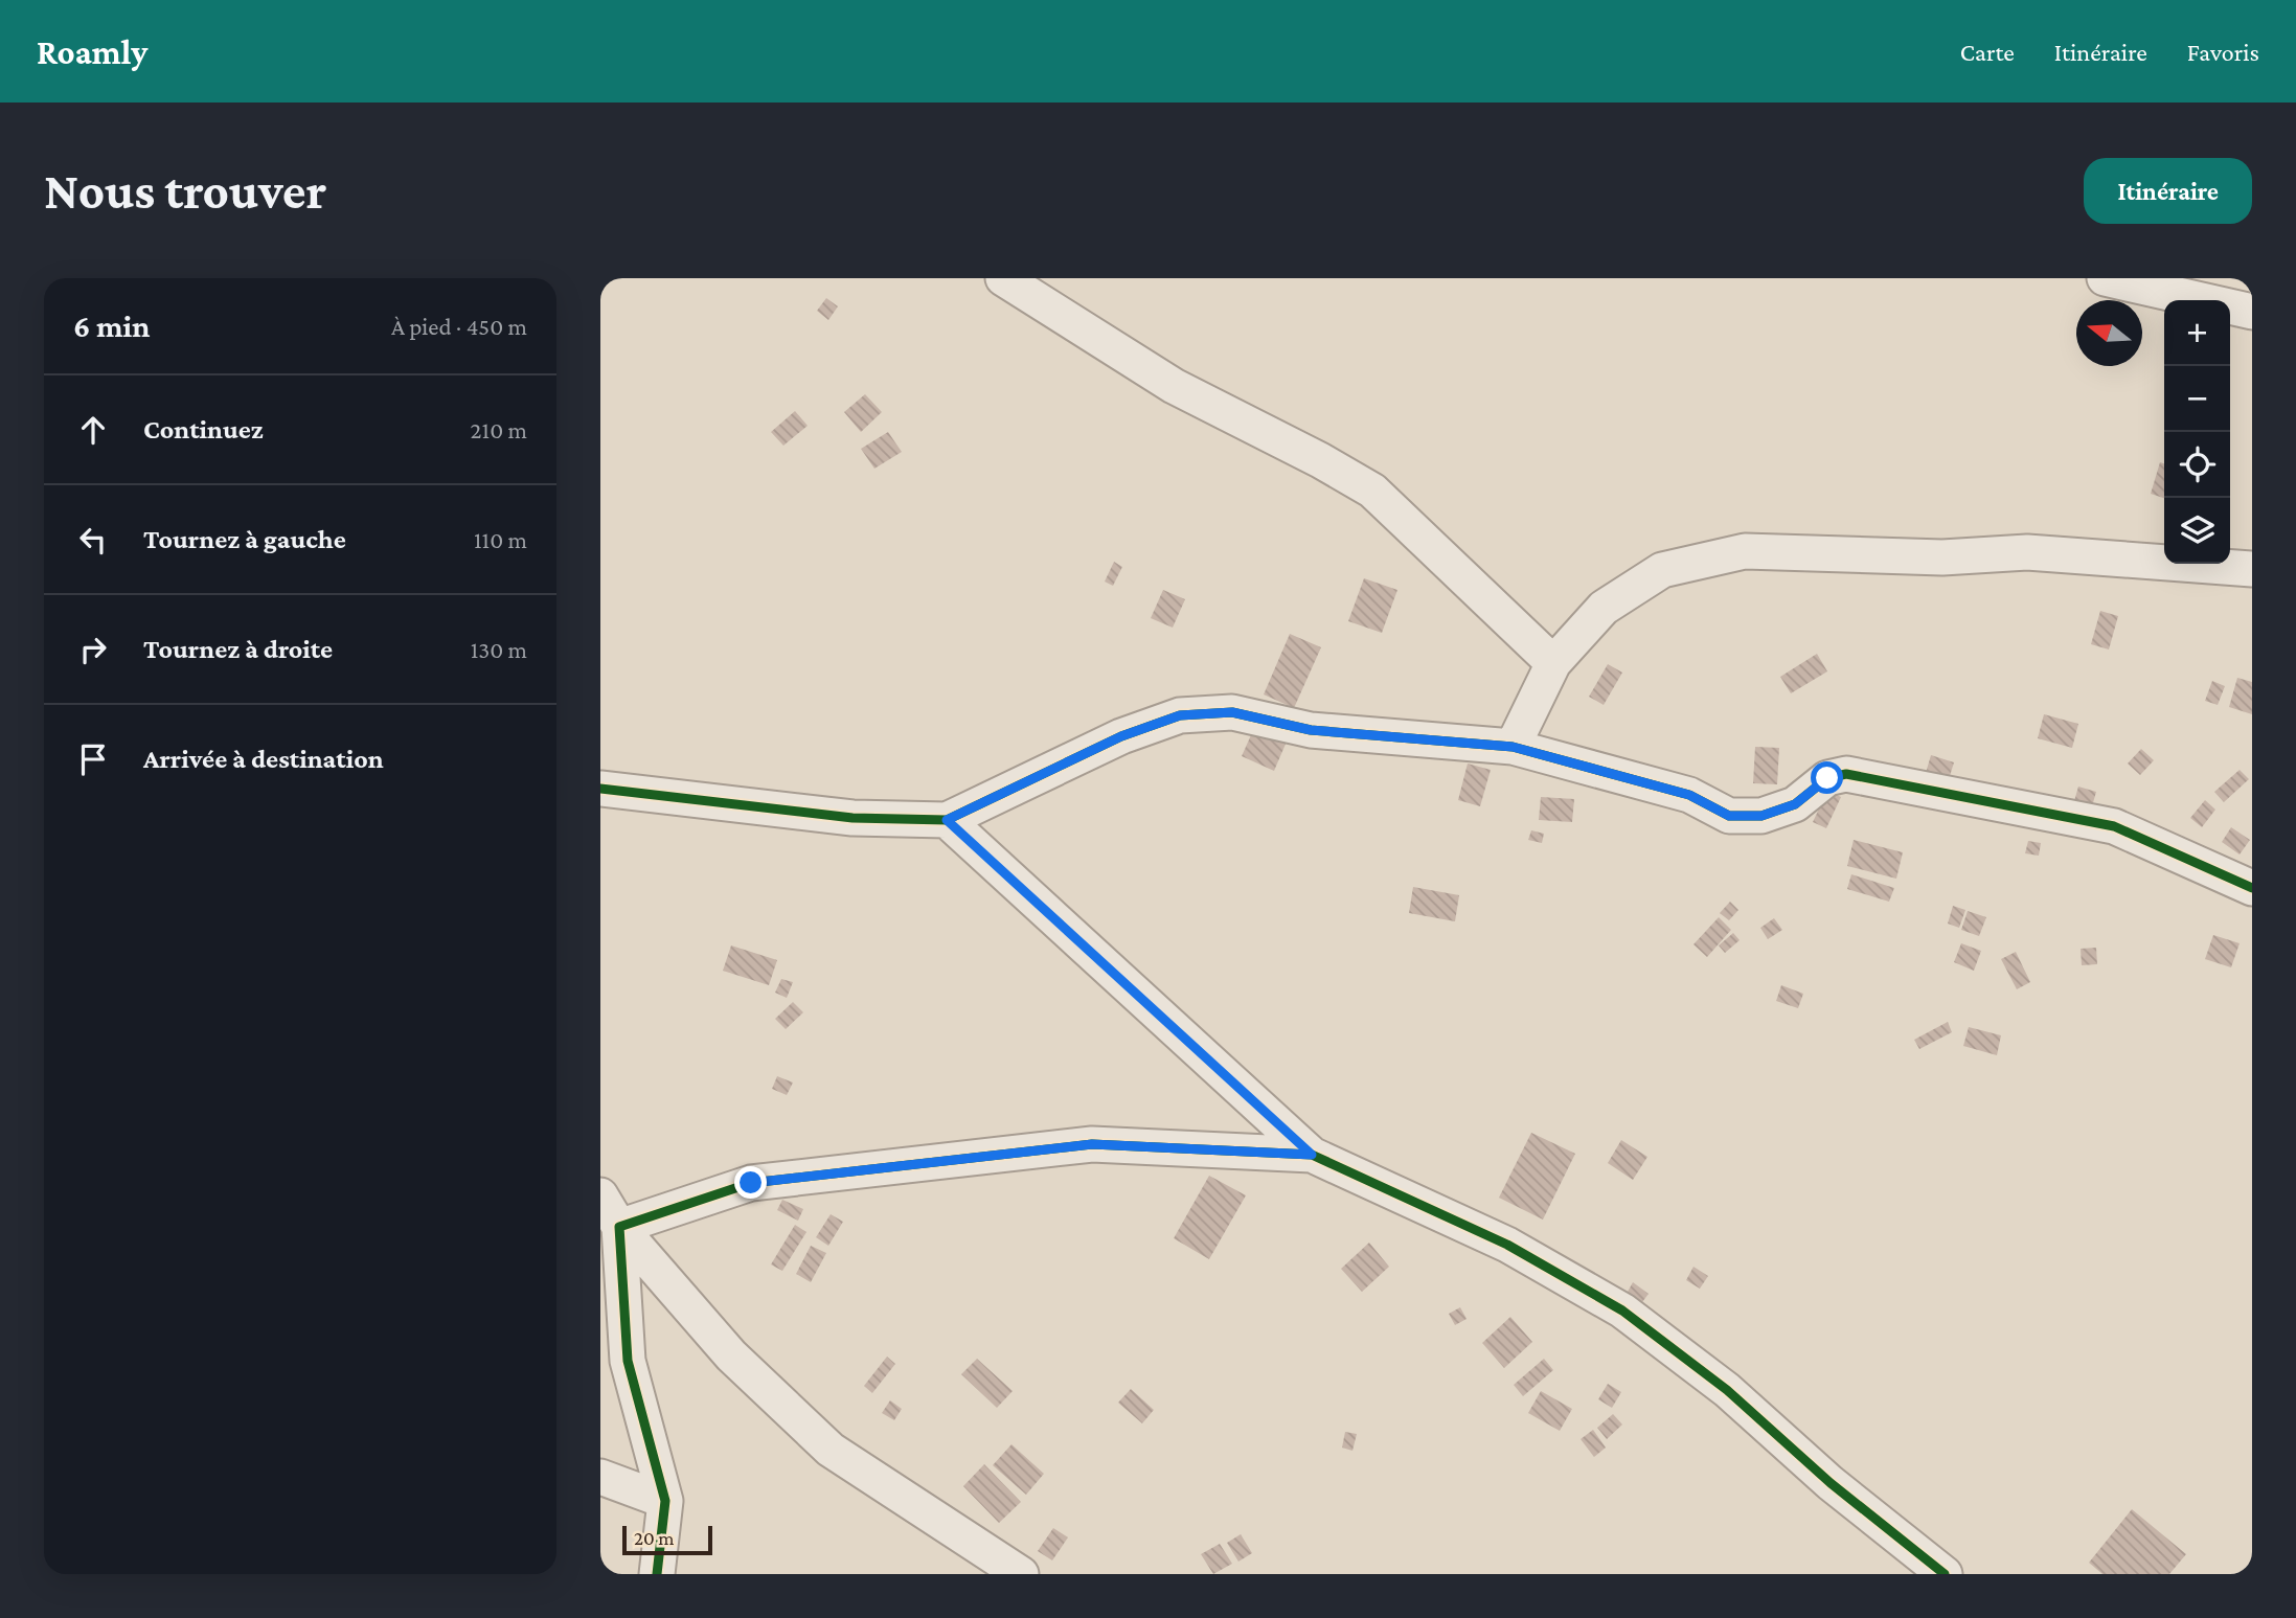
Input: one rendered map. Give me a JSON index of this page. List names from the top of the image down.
{
  "scale_bar": "20 m",
  "north": "left",
  "page": {
    "header": "Roamly",
    "nav": ["Carte", "Itinéraire", "Favoris"],
    "buttons": "Itinéraire",
    "title": "Nous trouver",
    "heading": ["6 min", "À pied · 450 m"],
    "map_buttons": ["+", "−"],
    "list": [
      ["Continuez", "210 m"],
      ["Tournez à gauche", "110 m"],
      ["Tournez à droite", "130 m"],
      "Arrivée à destination"
    ],
    "scale": "20 m"
  }
}
